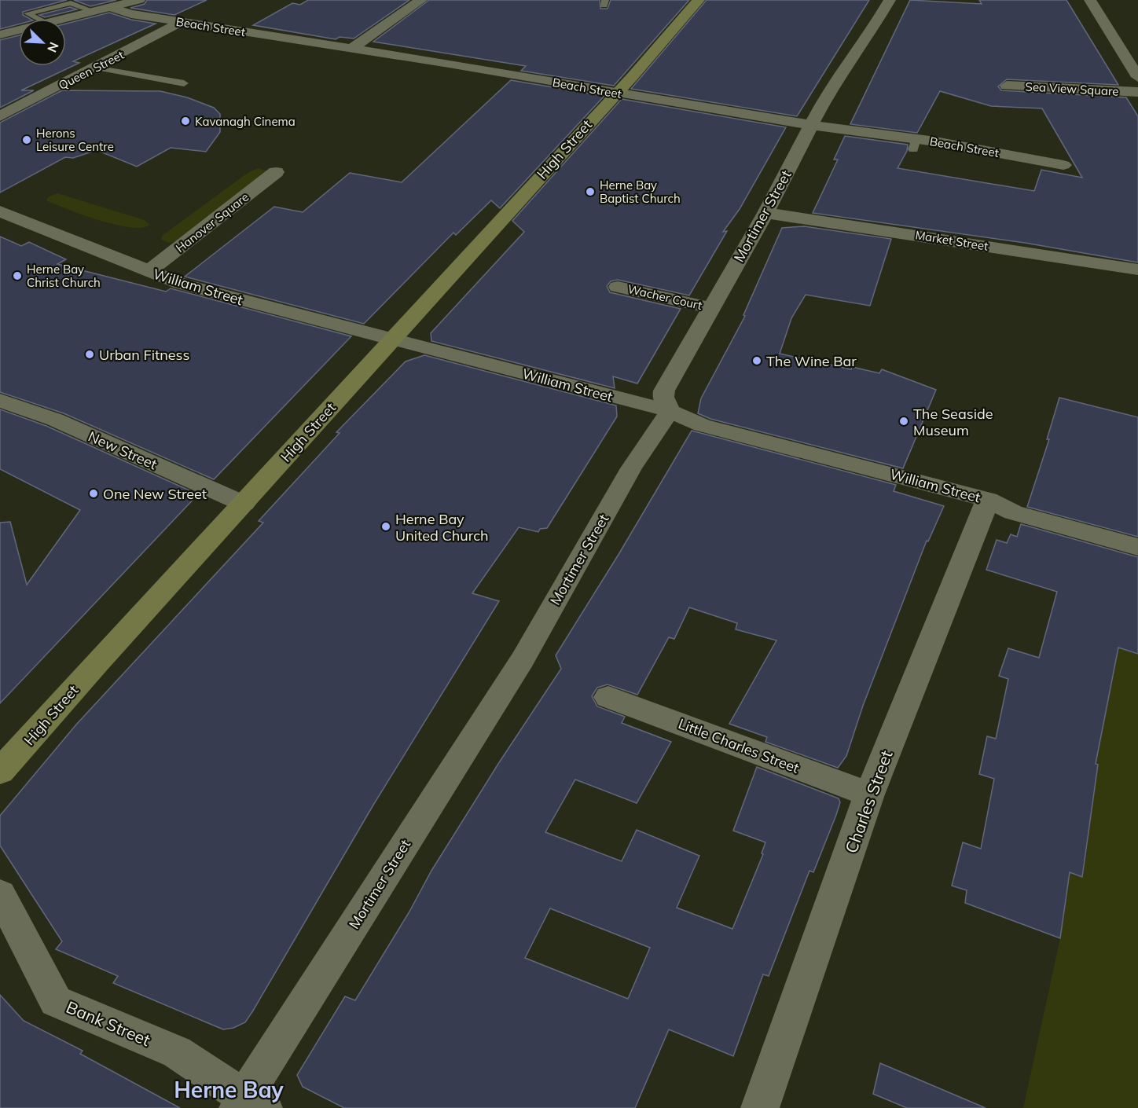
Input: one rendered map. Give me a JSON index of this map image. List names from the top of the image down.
{
  "streets": {
    "main road": ["High Street"],
    "street": [
      "Beach Street",
      "Queen Street",
      "Sea View Square",
      "Mortimer Street",
      "Hanover Square",
      "Market Street",
      "William Street",
      "Wacher Court",
      "New Street",
      "Little Charles Street",
      "Charles Street",
      "Bank Street"
    ]
  },
  "crossings": [
    ["Beach Street", "Queen Street"],
    ["Beach Street", "High Street"],
    ["Beach Street", "Mortimer Street"],
    ["High Street", "William Street"],
    ["High Street", "New Street"],
    ["Mortimer Street", "Market Street"],
    ["Mortimer Street", "William Street"],
    ["Mortimer Street", "Wacher Court"],
    ["Mortimer Street", "Bank Street"],
    ["Hanover Square", "William Street"],
    ["William Street", "Charles Street"],
    ["Little Charles Street", "Charles Street"]
  ],
  "districts": ["Herne Bay"],
  "places": [
    "Kavanagh Cinema",
    "Herons Leisure Centre",
    "Herne Bay Baptist Church",
    "Herne Bay Christ Church",
    "Urban Fitness",
    "The Wine Bar",
    "The Seaside Museum",
    "One New Street",
    "Herne Bay United Church"
  ],
  "north": "bottom right"
}
